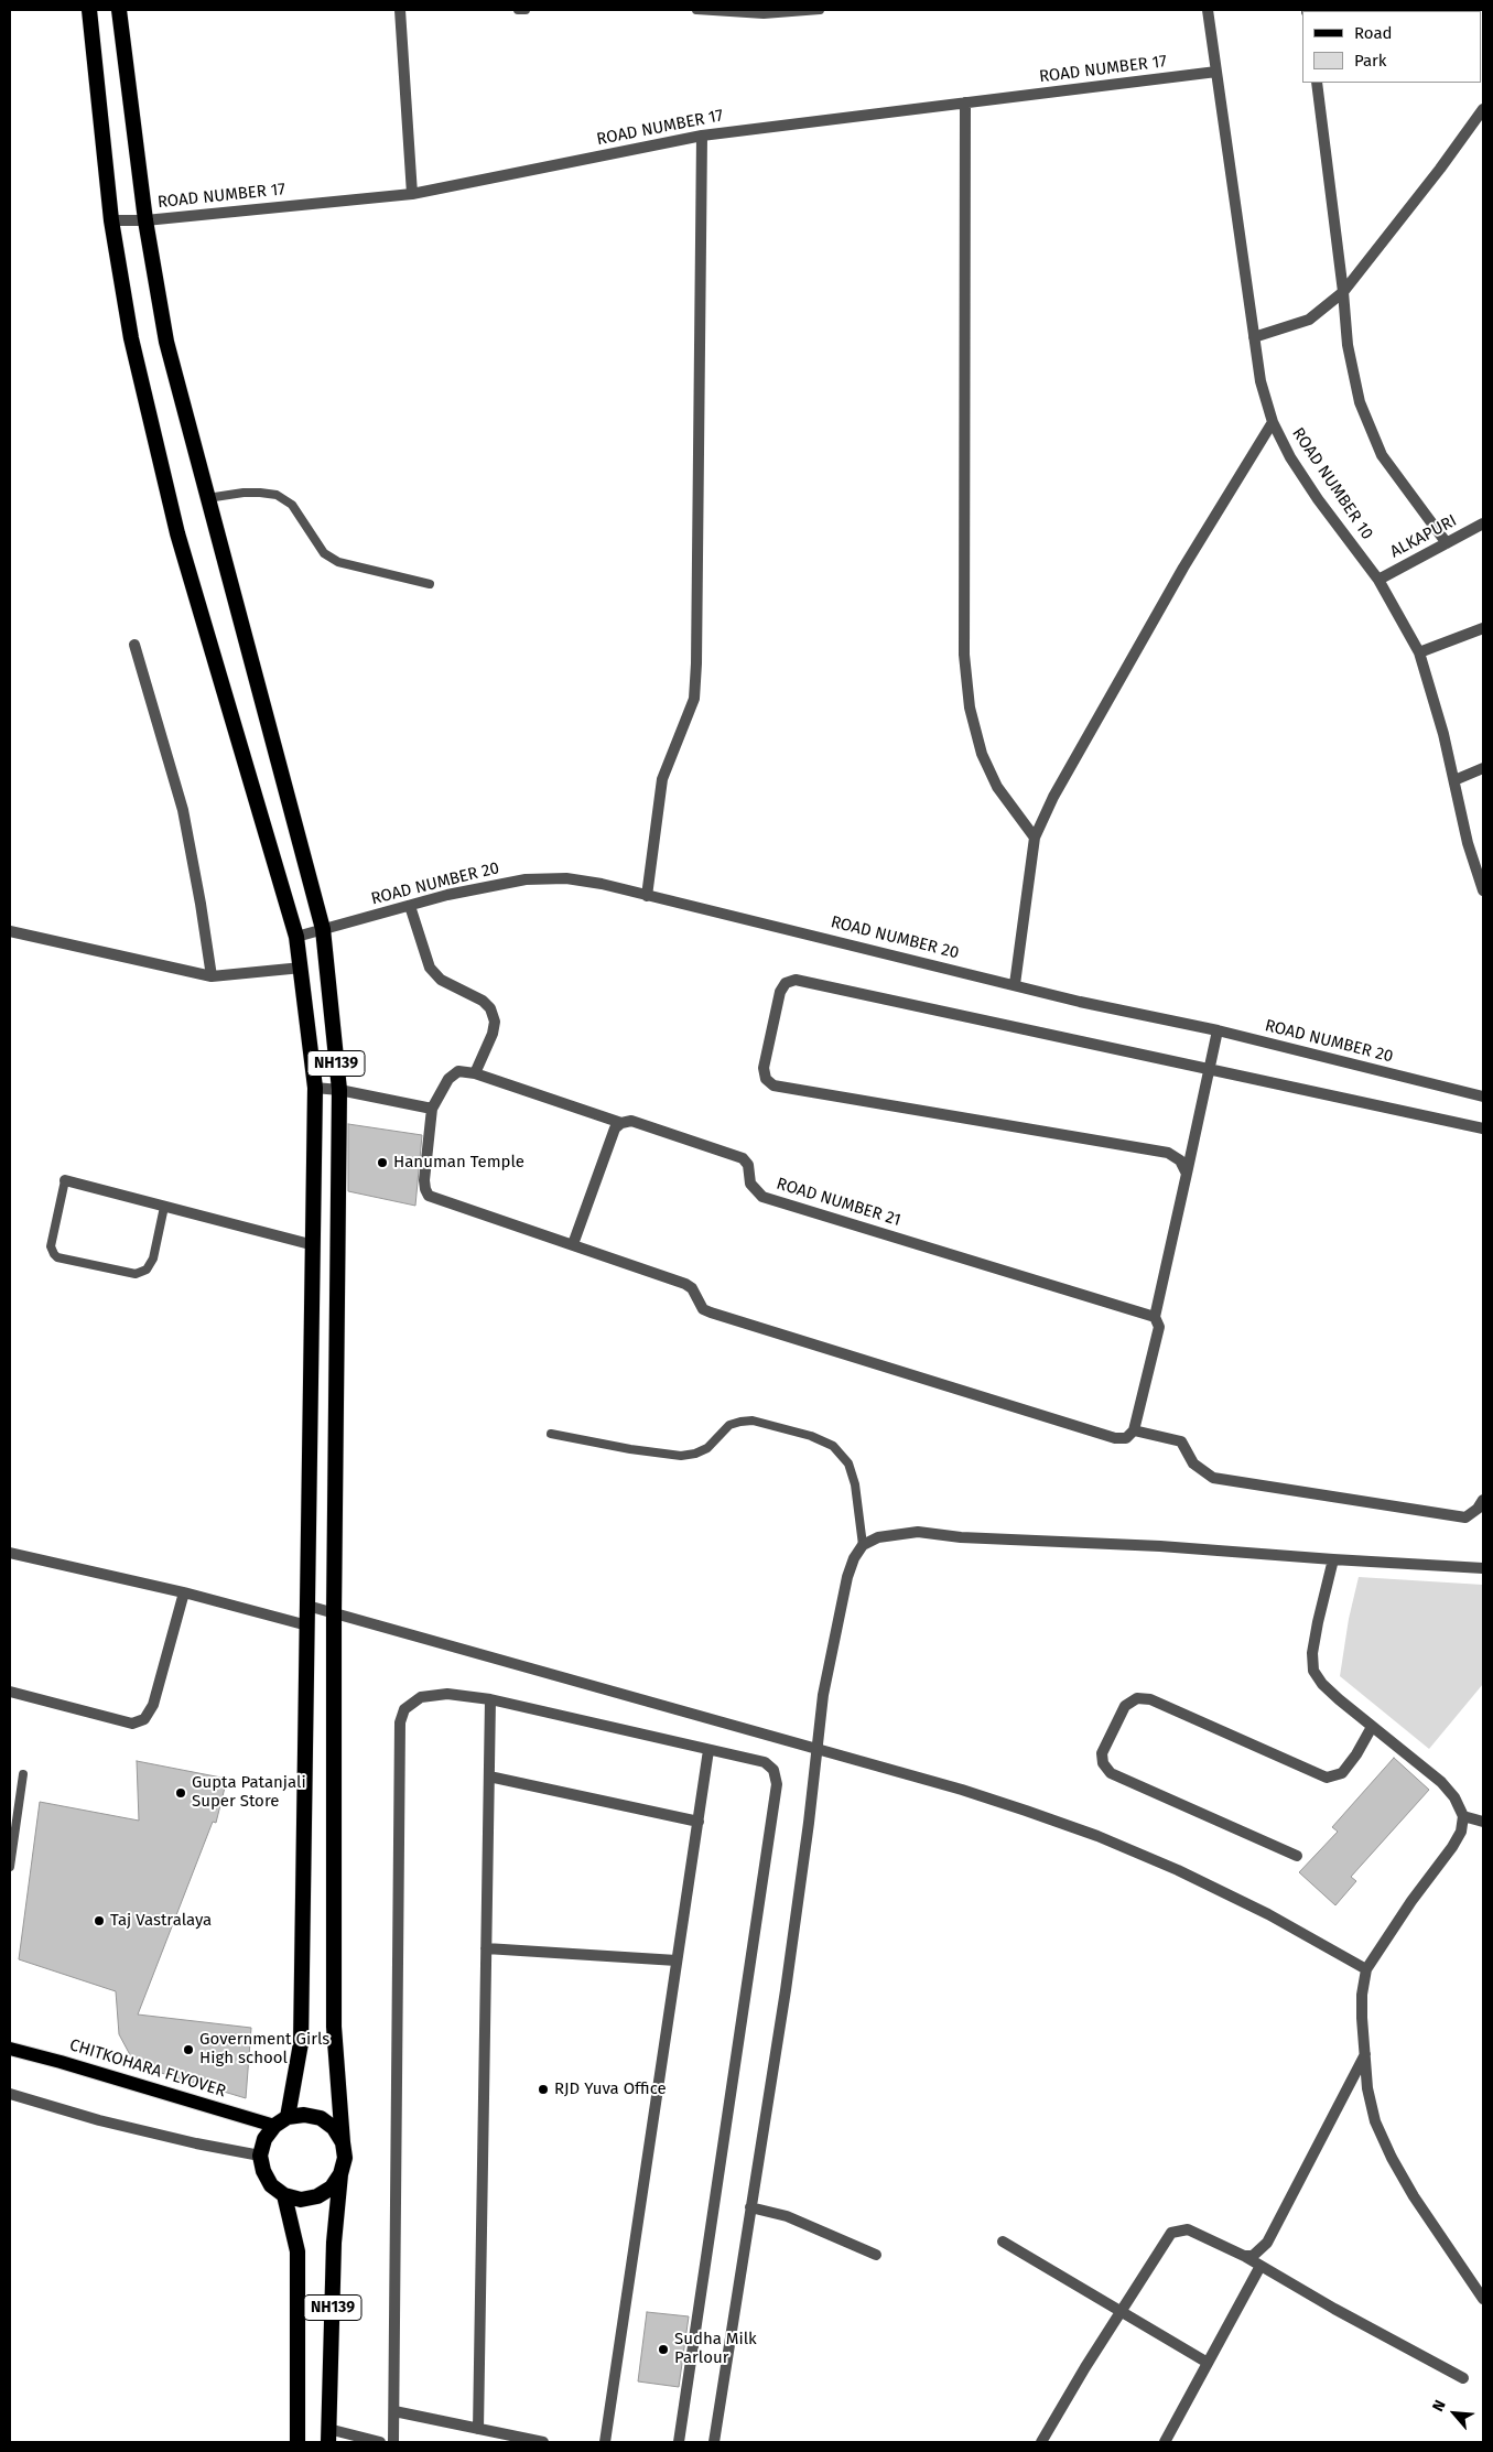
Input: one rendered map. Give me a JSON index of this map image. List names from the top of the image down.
{
  "streets": {
    "highway": ["NH139"],
    "main road": ["CHITKOHARA FLYOVER"],
    "street": [
      "ROAD NUMBER 17",
      "ROAD NUMBER 10",
      "ALKAPURI",
      "ROAD NUMBER 20",
      "ROAD NUMBER 21"
    ]
  },
  "crossings": [
    ["ROAD NUMBER 17", "ROAD NUMBER 10"],
    ["ROAD NUMBER 17", "NH139"],
    ["ROAD NUMBER 10", "ALKAPURI"],
    ["ROAD NUMBER 20", "NH139"],
    ["NH139", "CHITKOHARA FLYOVER"]
  ],
  "places": [
    "Hanuman Temple",
    "Gupta Patanjali Super Store",
    "Taj Vastralaya",
    "Government Girls High school",
    "RJD Yuva Office",
    "Sudha Milk Parlour"
  ],
  "legend": ["Road", "Park"],
  "north": "top left"
}
